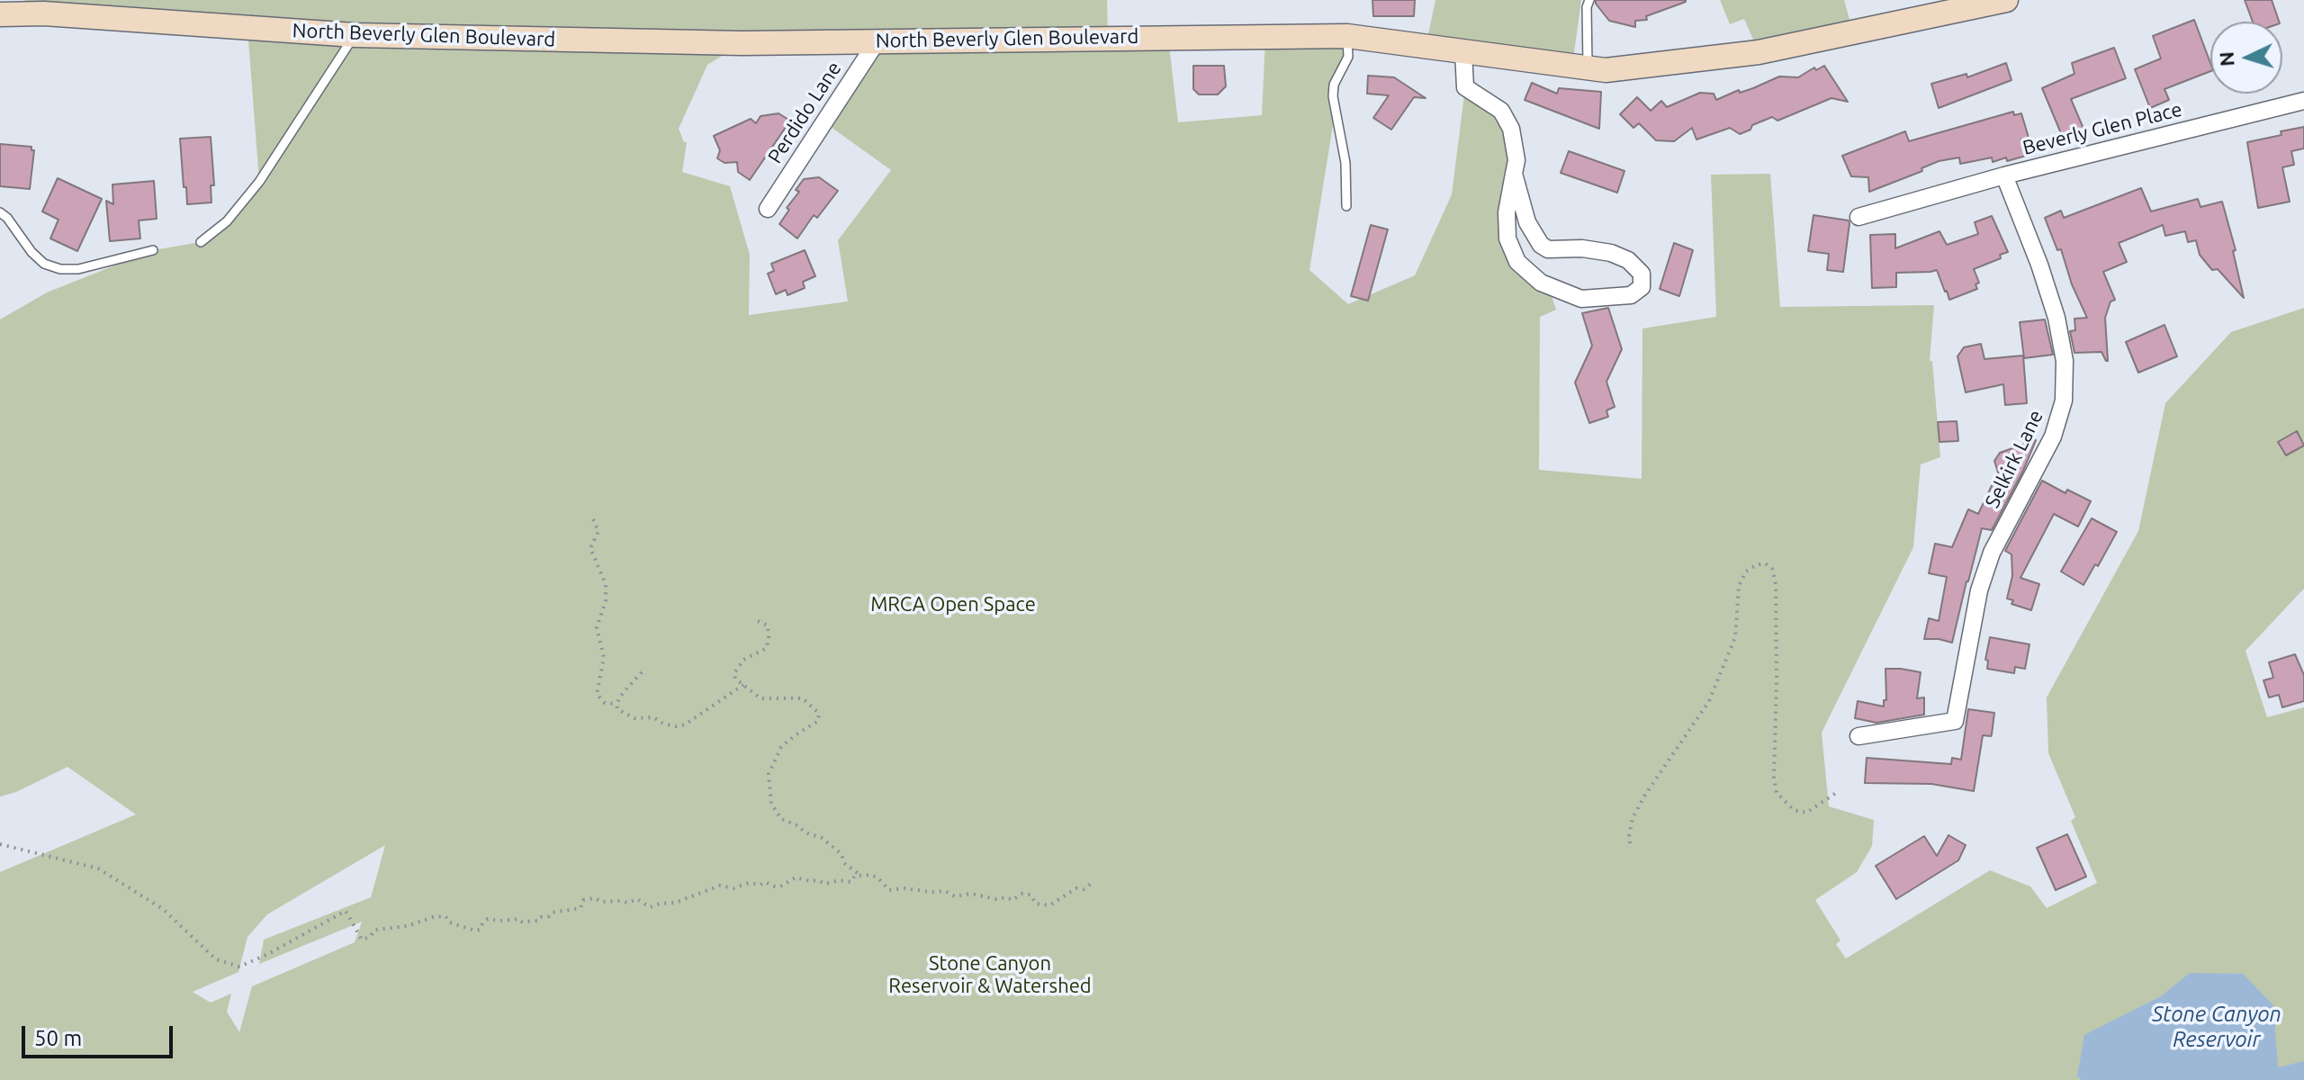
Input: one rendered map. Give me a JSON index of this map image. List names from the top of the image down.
{
  "streets": {
    "main road": ["North Beverly Glen Boulevard"],
    "street": ["Perdido Lane", "Beverly Glen Place", "Selkirk Lane"]
  },
  "crossings": [
    ["North Beverly Glen Boulevard", "Perdido Lane"],
    ["Beverly Glen Place", "Selkirk Lane"]
  ],
  "water": ["Stone Canyon Reservoir"],
  "parks": ["MRCA Open Space", "Stone Canyon Reservoir & Watershed"],
  "scale_bar": "50 m",
  "north": "left"
}
